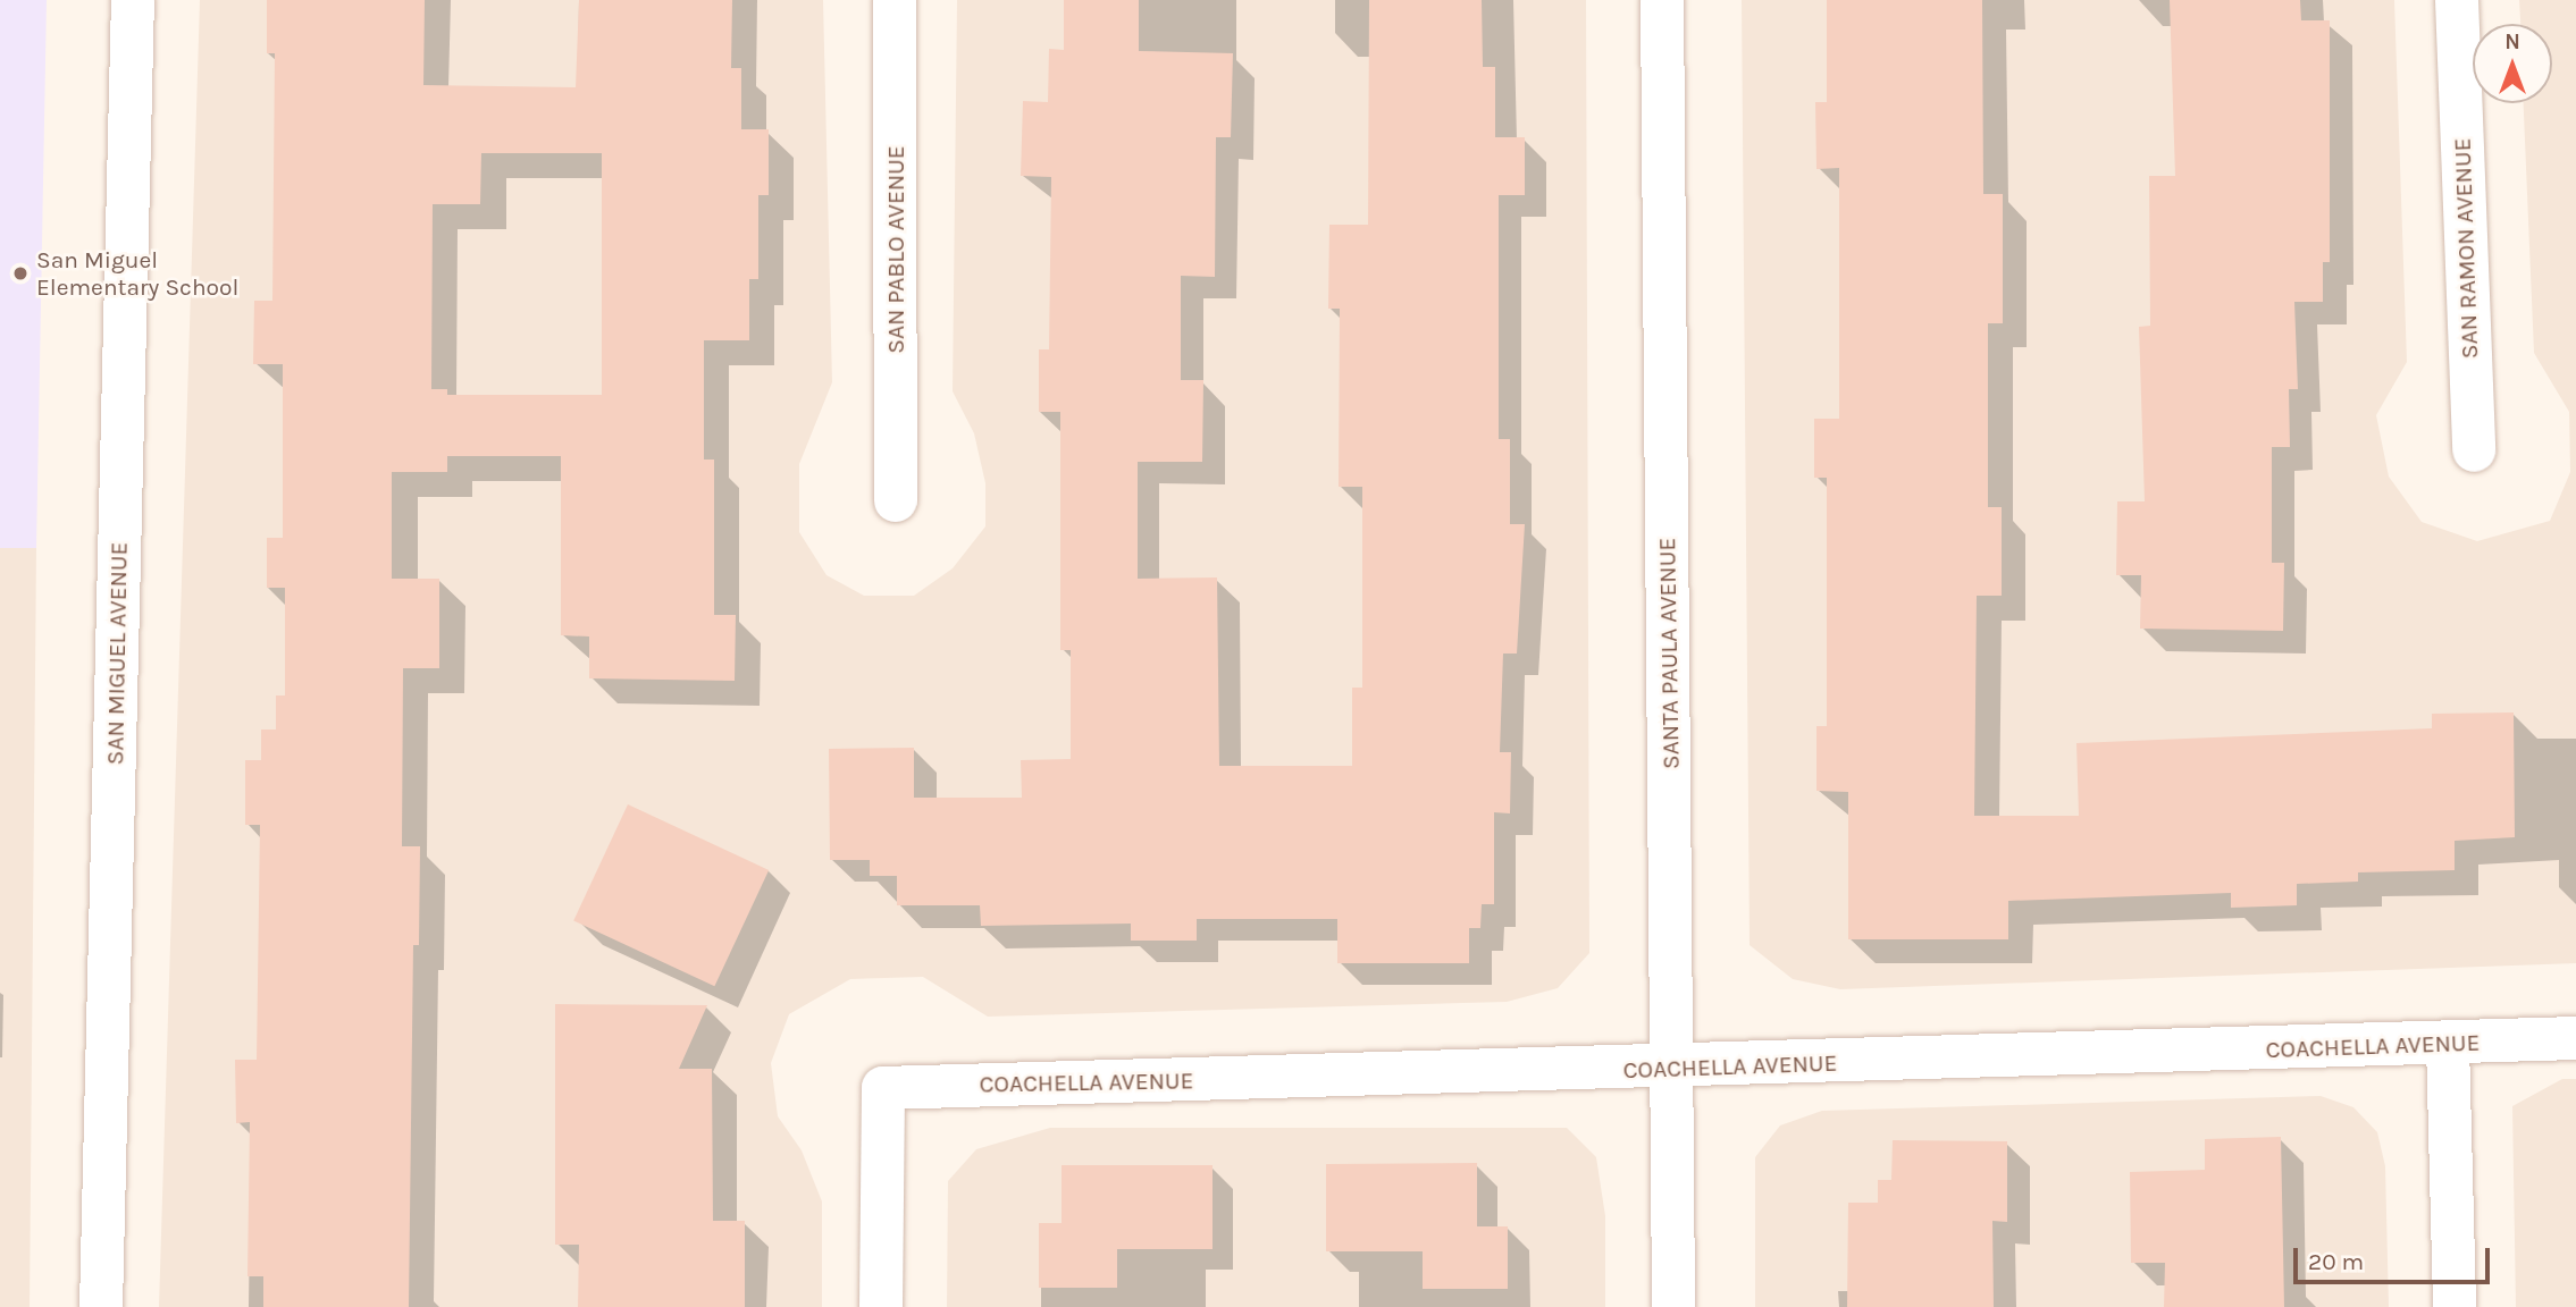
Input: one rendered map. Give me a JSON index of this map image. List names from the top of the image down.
{
  "streets": {
    "street": [
      "SAN RAMON AVENUE",
      "SAN PABLO AVENUE",
      "SAN MIGUEL AVENUE",
      "SANTA PAULA AVENUE",
      "COACHELLA AVENUE"
    ]
  },
  "crossings": [
    ["SANTA PAULA AVENUE", "COACHELLA AVENUE"]
  ],
  "places": ["San Miguel Elementary School"],
  "scale_bar": "20 m",
  "north": "top"
}
